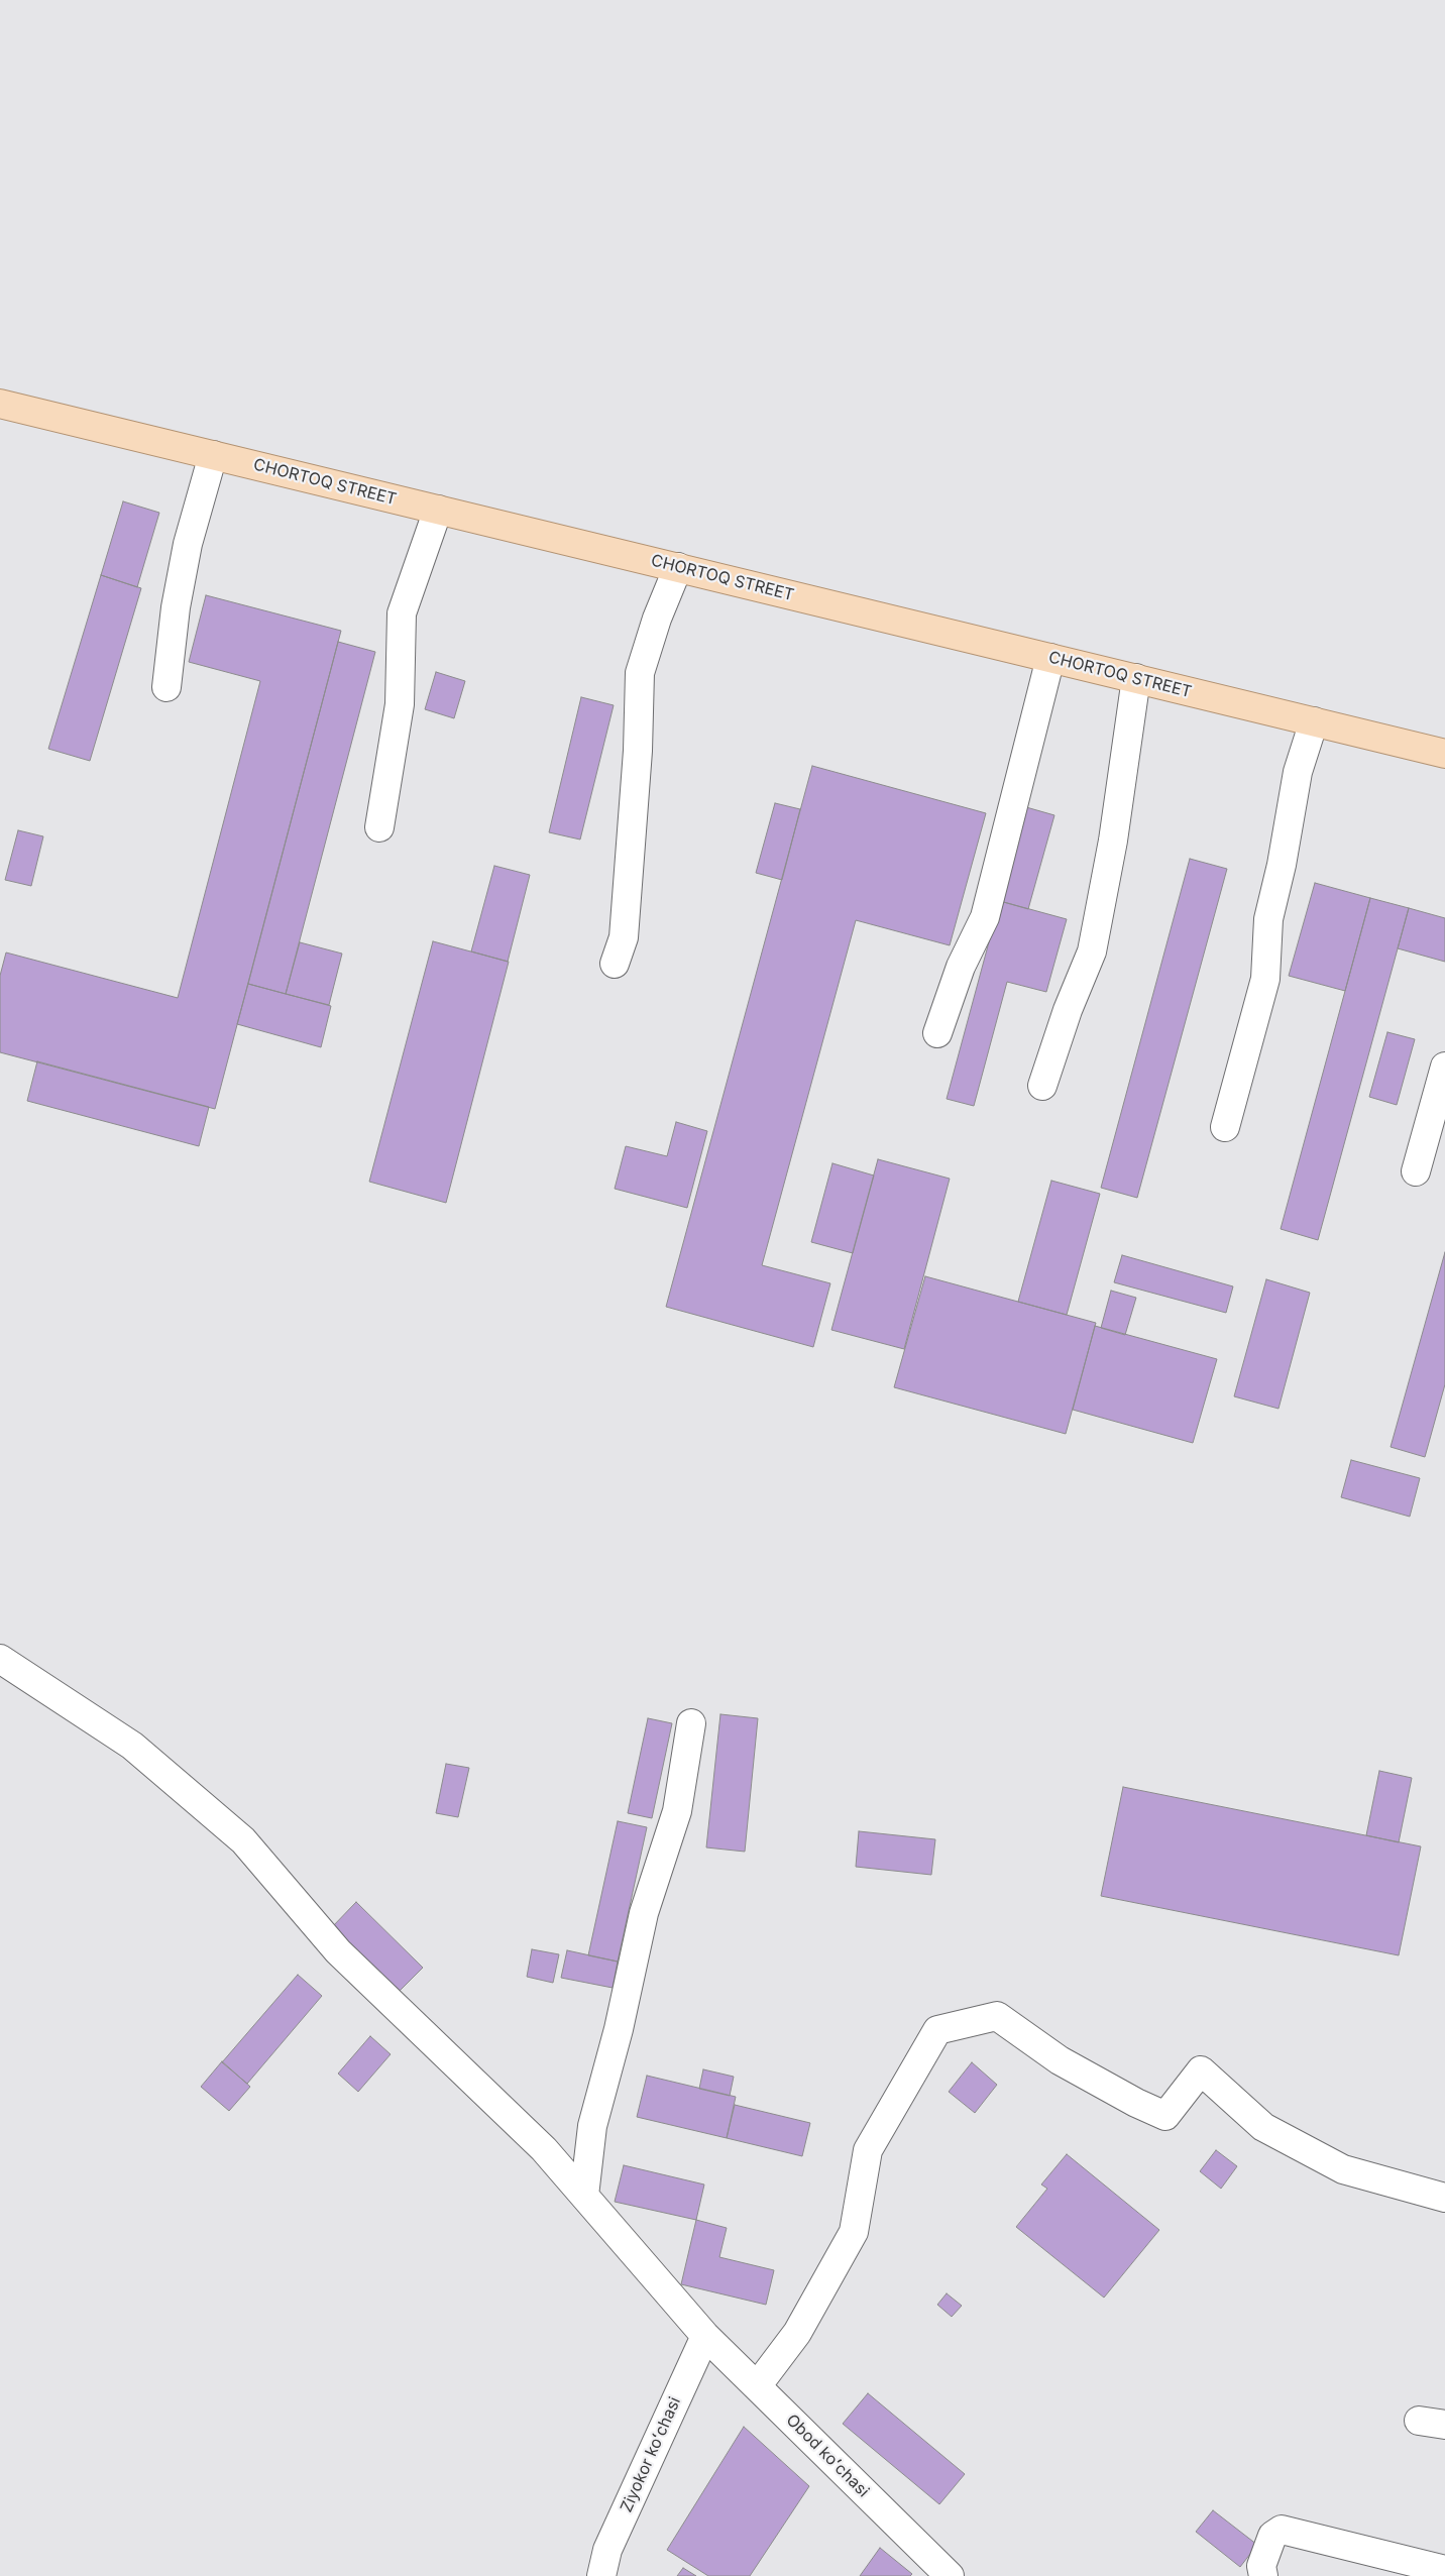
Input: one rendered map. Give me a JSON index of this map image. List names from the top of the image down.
{
  "streets": {
    "main road": ["CHORTOQ STREET"],
    "street": ["Ziyokor koʻchasi", "Obod koʻchasi"]
  },
  "crossings": [
    ["Ziyokor koʻchasi", "Obod koʻchasi"]
  ]
}
